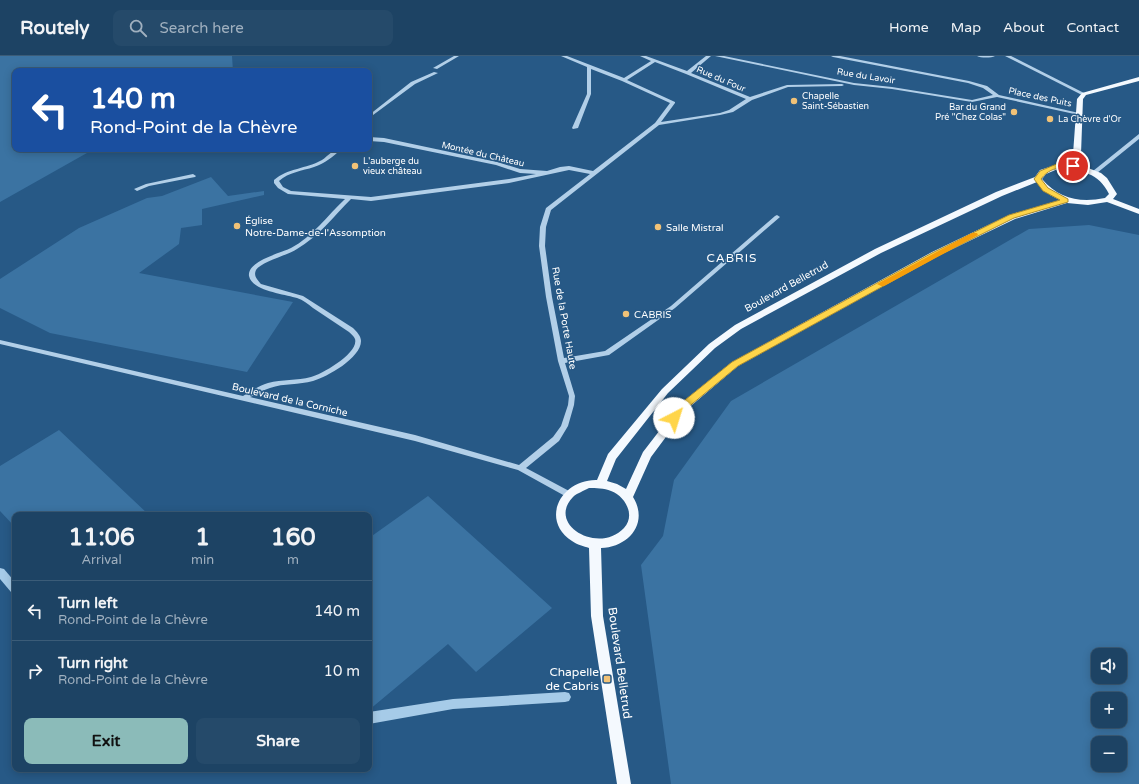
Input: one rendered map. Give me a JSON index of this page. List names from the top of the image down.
{
  "streets": {
    "main road": ["Boulevard Belletrud"],
    "street": [
      "Rue du Lavoir",
      "Rue du Four",
      "Place des Puits",
      "Montée du Château",
      "Rue de la Porte Haute",
      "Boulevard de la Corniche"
    ]
  },
  "crossings": [
    ["Rue du Lavoir", "Place des Puits"],
    ["Montée du Château", "Rue de la Porte Haute"],
    ["Boulevard Belletrud", "Boulevard de la Corniche"],
    ["Rue de la Porte Haute", "Boulevard de la Corniche"]
  ],
  "districts": ["CABRIS"],
  "places": {
    "other": [
      "Chapelle Saint-Sébastien",
      "Bar du Grand Pré \"Chez Colas\"",
      "La Chèvre d'Or",
      "L'auberge du vieux château",
      "Église Notre-Dame-de-l'Assomption",
      "Salle Mistral",
      "CABRIS"
    ],
    "transit": ["Chapelle de Cabris"]
  },
  "page": {
    "header": "Routely",
    "search": "Search here",
    "nav": [
      "Home",
      "Map",
      "About",
      "Contact"
    ],
    "turn": ["140 m", "Rond-Point de la Chèvre"],
    "eta": [
      "11:06",
      "Arrival",
      "1",
      "min",
      "160",
      "m"
    ],
    "list": [
      {
        "name": "Turn left",
        "note": "Rond-Point de la Chèvre",
        "value": "140 m"
      },
      {
        "name": "Turn right",
        "note": "Rond-Point de la Chèvre",
        "value": "10 m"
      }
    ],
    "map_buttons": ["+", "−"],
    "buttons": ["Exit", "Share"]
  }
}
